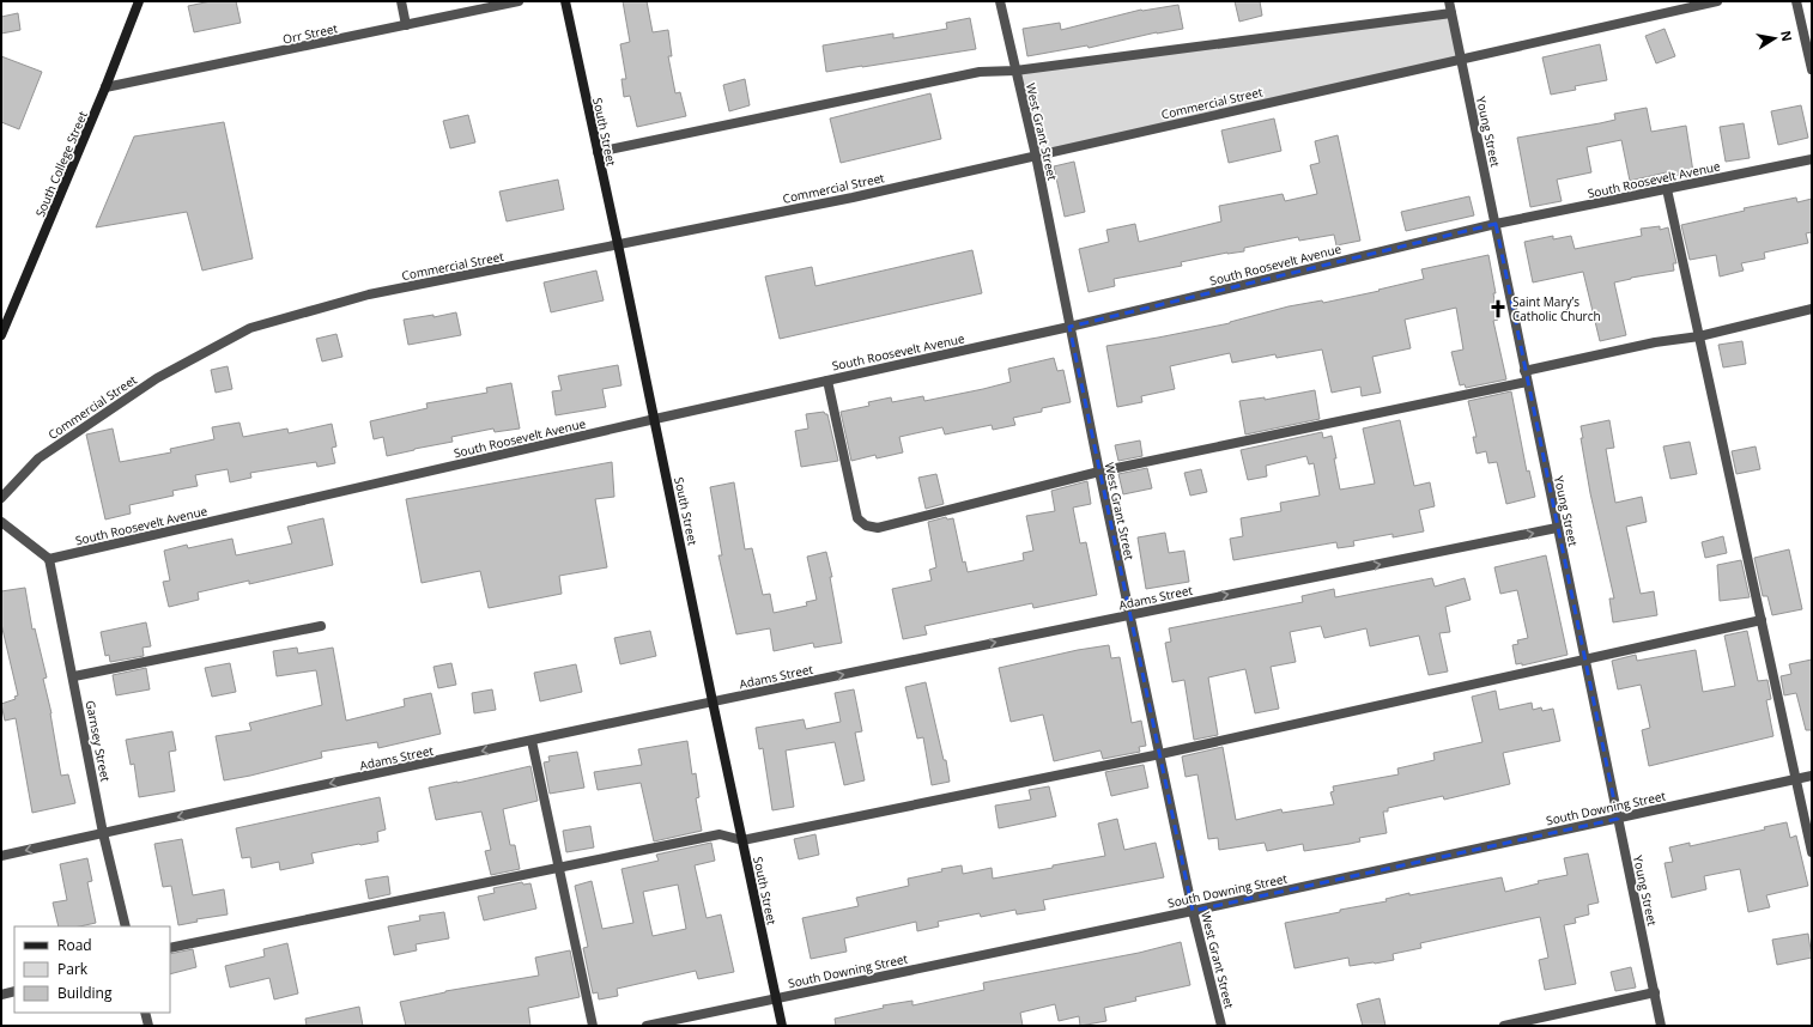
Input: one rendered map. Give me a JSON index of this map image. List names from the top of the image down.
{
  "streets": {
    "street": [
      "Orr Street",
      "Commercial Street",
      "South Street",
      "West Grant Street",
      "Young Street",
      "South College Street",
      "South Roosevelt Avenue",
      "Adams Street",
      "Garnsey Street",
      "South Downing Street"
    ]
  },
  "crossings": [
    ["Orr Street", "South College Street"],
    ["Commercial Street", "South Street"],
    ["Commercial Street", "West Grant Street"],
    ["Commercial Street", "Young Street"],
    ["South Street", "South Roosevelt Avenue"],
    ["South Street", "Adams Street"],
    ["South Street", "South Downing Street"],
    ["West Grant Street", "South Roosevelt Avenue"],
    ["West Grant Street", "Adams Street"],
    ["West Grant Street", "South Downing Street"],
    ["Young Street", "South Roosevelt Avenue"],
    ["Young Street", "Adams Street"],
    ["Young Street", "South Downing Street"],
    ["South Roosevelt Avenue", "Garnsey Street"],
    ["Adams Street", "Garnsey Street"]
  ],
  "places": {
    "church": ["Saint Mary’s Catholic Church"]
  },
  "legend": ["Road", "Park", "Building"],
  "north": "right"
}
